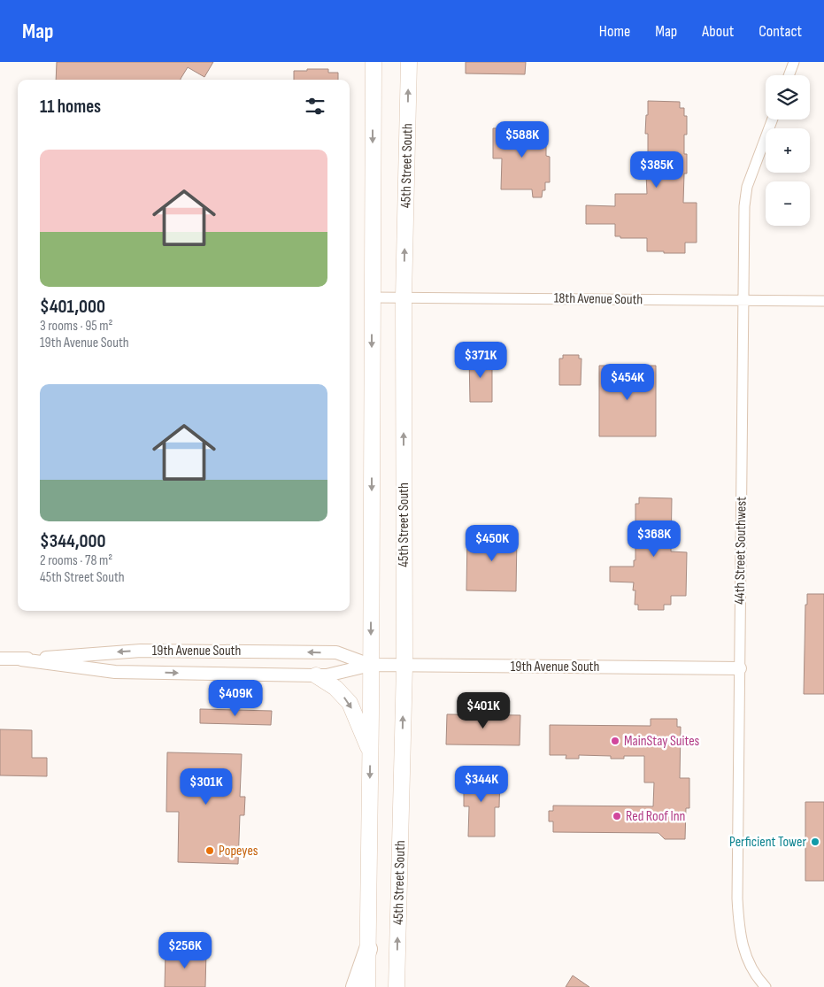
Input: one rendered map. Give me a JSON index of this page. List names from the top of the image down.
{
  "streets": {
    "main road": ["45th Street South"],
    "street": ["18th Avenue South", "44th Street Southwest", "19th Avenue South"]
  },
  "crossings": [
    ["45th Street South", "18th Avenue South"],
    ["45th Street South", "19th Avenue South"],
    ["18th Avenue South", "44th Street Southwest"],
    ["44th Street Southwest", "19th Avenue South"]
  ],
  "places": [
    "MainStay Suites",
    "Red Roof Inn",
    "Perficient Tower",
    "Popeyes"
  ],
  "page": {
    "header": "Map",
    "nav": [
      "Home",
      "Map",
      "About",
      "Contact"
    ],
    "map_buttons": ["+", "−"],
    "heading": "11 homes",
    "price": [
      "$588K",
      "$385K",
      "$371K",
      "$454K",
      "$368K",
      "$450K",
      "$409K",
      "$401K",
      "$344K",
      "$301K",
      "$256K"
    ],
    "list": [
      {
        "name": "$401,000",
        "note": "3 rooms · 95 m² · 19th Avenue South"
      },
      {
        "name": "$344,000",
        "note": "2 rooms · 78 m² · 45th Street South"
      }
    ]
  }
}
